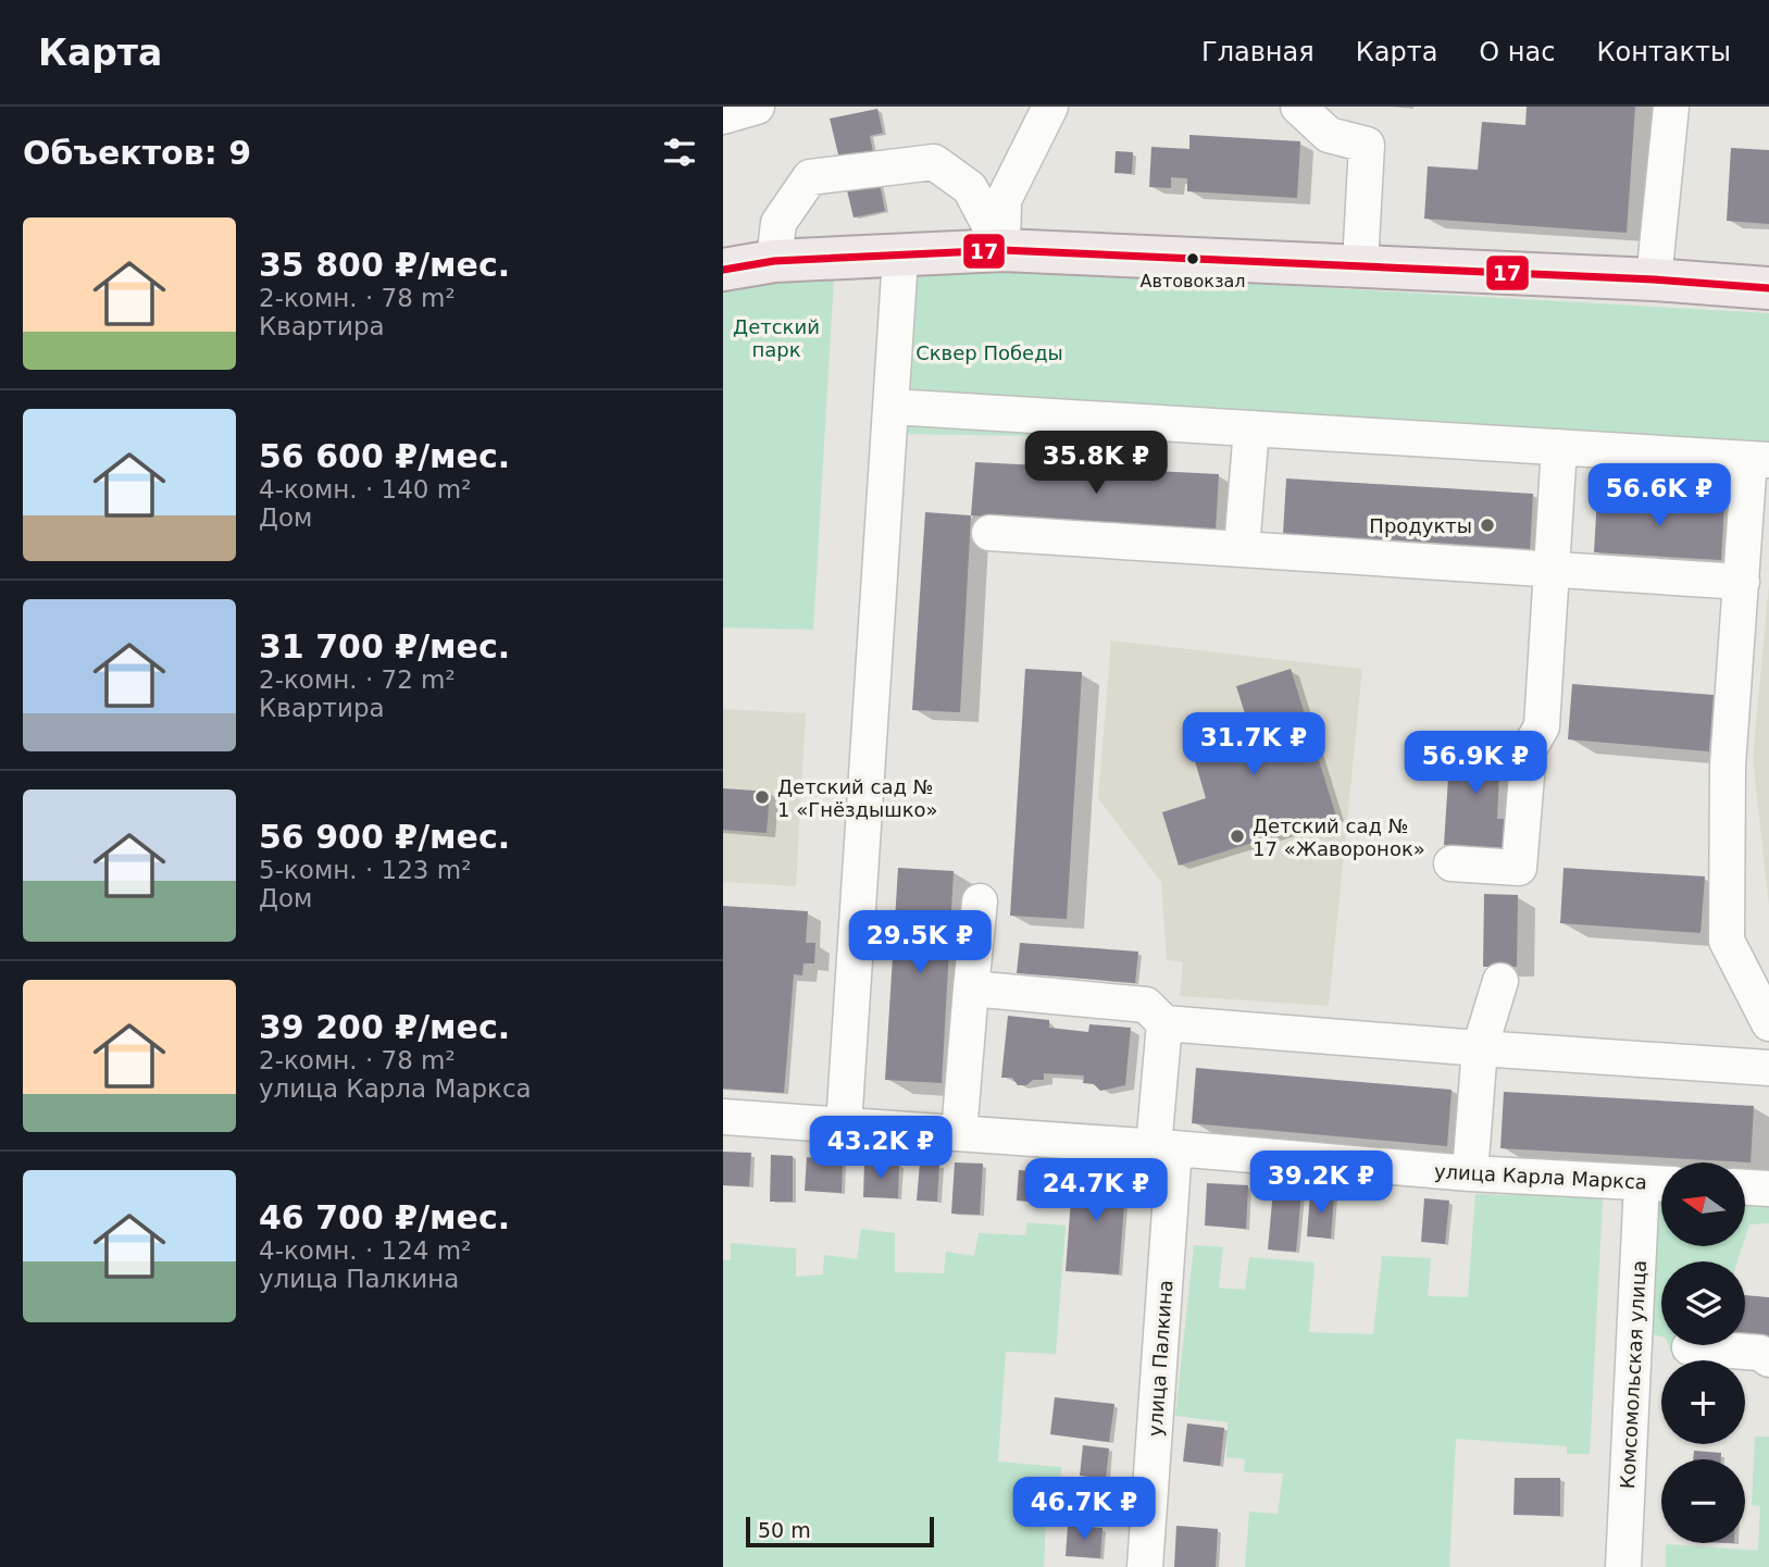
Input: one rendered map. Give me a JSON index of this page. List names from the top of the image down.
{
  "streets": {
    "street": ["улица Карла Маркса", "улица Палкина", "Комсомольская улица"]
  },
  "crossings": [
    ["улица Карла Маркса", "улица Палкина"],
    ["улица Карла Маркса", "Комсомольская улица"]
  ],
  "parks": ["Детский парк", "Сквер Победы"],
  "places": [
    "Автовокзал",
    "Продукты",
    "Детский сад № 1 «Гнёздышко»",
    "Детский сад № 17 «Жаворонок»"
  ],
  "lines": ["transit line 17"],
  "scale_bar": "50 m",
  "north": "left",
  "page": {
    "header": "Карта",
    "nav": [
      "Главная",
      "Карта",
      "О нас",
      "Контакты"
    ],
    "heading": "Объектов: 9",
    "list": [
      {
        "name": "35 800 ₽/мес.",
        "note": "2-комн. · 78 m² · Квартира"
      },
      {
        "name": "56 600 ₽/мес.",
        "note": "4-комн. · 140 m² · Дом"
      },
      {
        "name": "31 700 ₽/мес.",
        "note": "2-комн. · 72 m² · Квартира"
      },
      {
        "name": "56 900 ₽/мес.",
        "note": "5-комн. · 123 m² · Дом"
      },
      {
        "name": "39 200 ₽/мес.",
        "note": "2-комн. · 78 m² · улица Карла Маркса"
      },
      {
        "name": "46 700 ₽/мес.",
        "note": "4-комн. · 124 m² · улица Палкина"
      }
    ],
    "price": [
      "35.8K ₽",
      "56.6K ₽",
      "31.7K ₽",
      "56.9K ₽",
      "29.5K ₽",
      "43.2K ₽",
      "39.2K ₽",
      "24.7K ₽",
      "46.7K ₽"
    ],
    "map_buttons": ["+", "−"],
    "scale": "50 m"
  }
}
